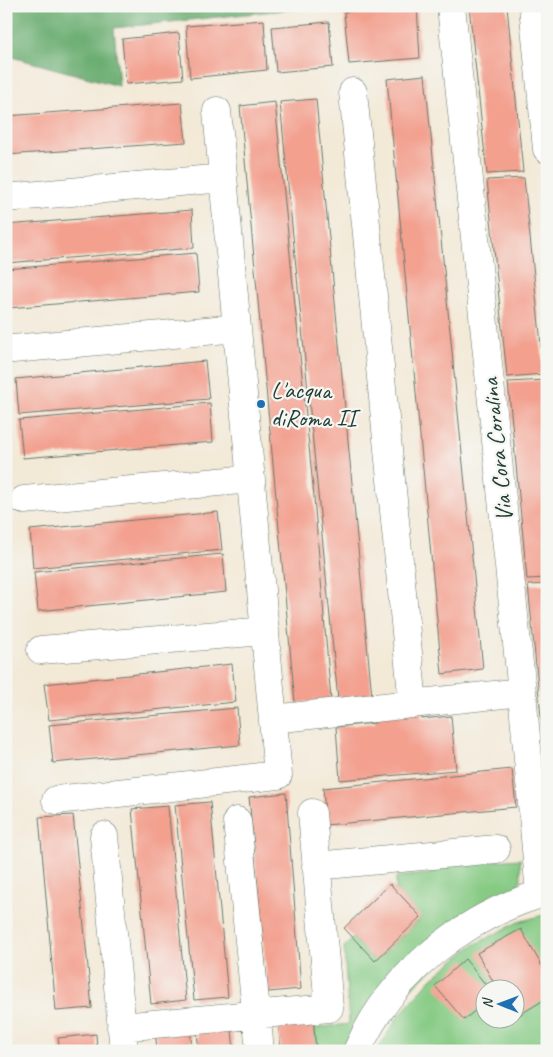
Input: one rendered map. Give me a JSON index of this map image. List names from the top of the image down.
{
  "streets": {
    "lane": ["Via Cora Coralina"]
  },
  "places": ["L'acqua diRoma II"],
  "north": "left"
}
